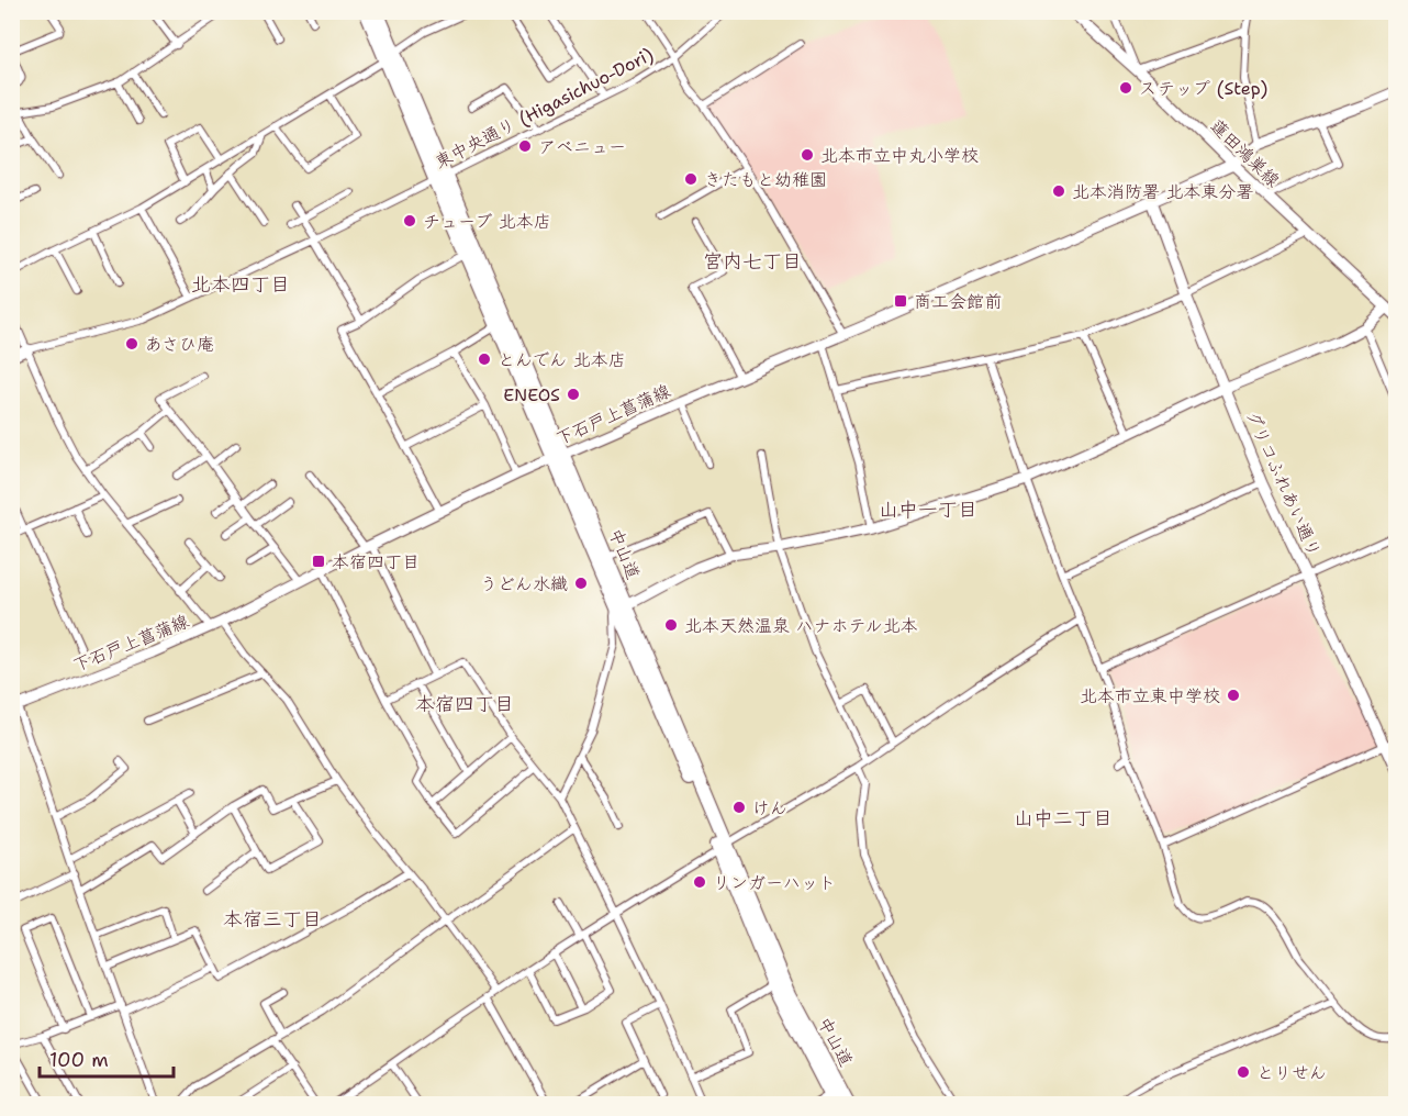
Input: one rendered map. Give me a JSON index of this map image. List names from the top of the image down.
{
  "streets": {
    "highway": ["中山道"],
    "main road": ["蓮田鴻巣線", "下石戸上菖蒲線", "グリコふれあい通り"],
    "street": ["東中央通り (Higasichuo-Dori)"]
  },
  "crossings": [
    ["東中央通り (Higasichuo-Dori)", "中山道"],
    ["蓮田鴻巣線", "下石戸上菖蒲線"],
    ["下石戸上菖蒲線", "グリコふれあい通り"],
    ["下石戸上菖蒲線", "中山道"]
  ],
  "districts": [
    "宮内七丁目",
    "北本四丁目",
    "山中一丁目",
    "本宿四丁目",
    "山中二丁目",
    "本宿三丁目"
  ],
  "places": {
    "other": [
      "ステップ (Step)",
      "アベニュー",
      "北本市立中丸小学校",
      "きたもと幼稚園",
      "北本消防署 北本東分署",
      "チューブ 北本店",
      "あさひ庵",
      "とんでん 北本店",
      "ENEOS",
      "うどん水織",
      "北本天然温泉 ハナホテル北本",
      "北本市立東中学校",
      "けん",
      "リンガーハット",
      "とりせん"
    ],
    "transit": ["商工会館前", "本宿四丁目"]
  },
  "scale_bar": "100 m"
}
